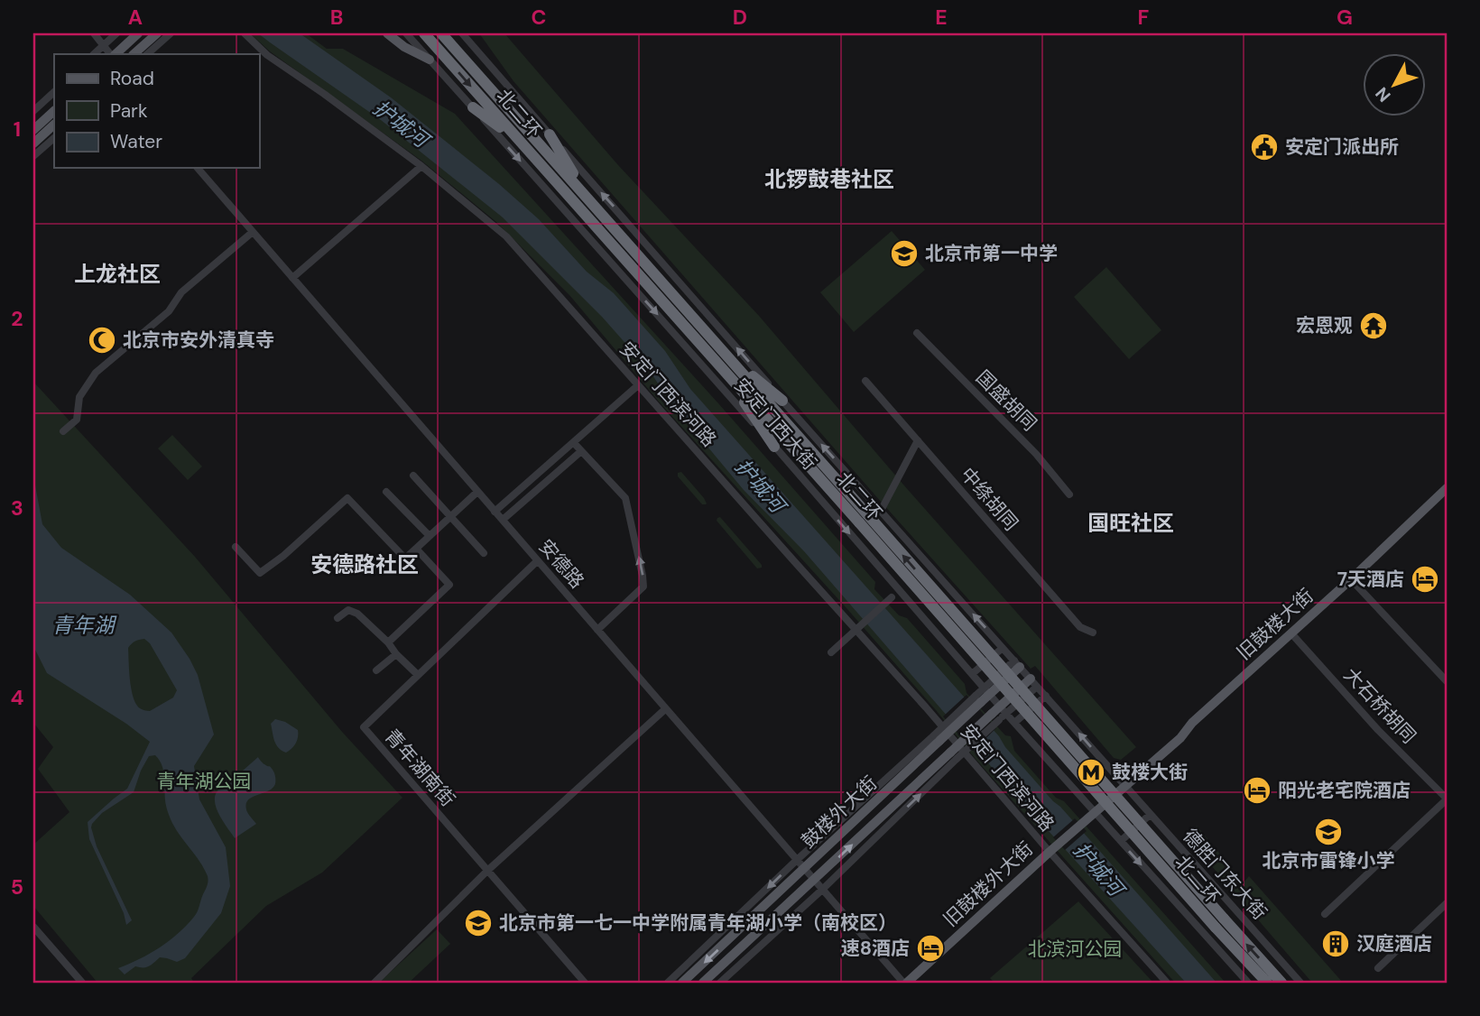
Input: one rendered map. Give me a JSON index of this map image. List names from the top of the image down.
{
  "streets": {
    "highway": ["北二环"],
    "main road": ["旧鼓楼大街", "鼓楼外大街", "旧鼓楼外大街"],
    "street": [
      "安定门西滨河路",
      "国盛胡同",
      "安定门西大街",
      "中绦胡同",
      "安德路",
      "大石桥胡同",
      "青年湖南街",
      "德胜门东大街"
    ]
  },
  "crossings": [
    ["安定门西滨河路", "旧鼓楼外大街"],
    ["安定门西大街", "旧鼓楼大街"],
    ["安定门西大街", "鼓楼外大街"],
    ["安定门西大街", "德胜门东大街"],
    ["安定门西大街", "旧鼓楼外大街"],
    ["安德路", "青年湖南街"],
    ["安德路", "鼓楼外大街"],
    ["安德路", "旧鼓楼外大街"],
    ["旧鼓楼大街", "大石桥胡同"],
    ["旧鼓楼大街", "德胜门东大街"],
    ["旧鼓楼大街", "旧鼓楼外大街"]
  ],
  "districts": [
    "北锣鼓巷社区",
    "上龙社区",
    "国旺社区",
    "安德路社区"
  ],
  "water": ["护城河", "青年湖"],
  "parks": ["青年湖公园", "北滨河公园"],
  "places": {
    "public building": ["安定门派出所"],
    "school or university": ["北京市第一中学", "北京市雷锋小学", "北京市第一七一中学附属青年湖小学（南校区）"],
    "temple": ["宏恩观"],
    "mosque": ["北京市安外清真寺"],
    "hotel": ["7天酒店", "阳光老宅院酒店", "速8酒店"],
    "metro station": ["鼓楼大街"],
    "building": ["汉庭酒店"]
  },
  "legend": ["Road", "Park", "Water"],
  "north": "bottom left",
  "grid": {
    "columns": [
      "A",
      "B",
      "C",
      "D",
      "E",
      "F",
      "G"
    ],
    "rows": [
      "1",
      "2",
      "3",
      "4",
      "5"
    ]
  }
}
